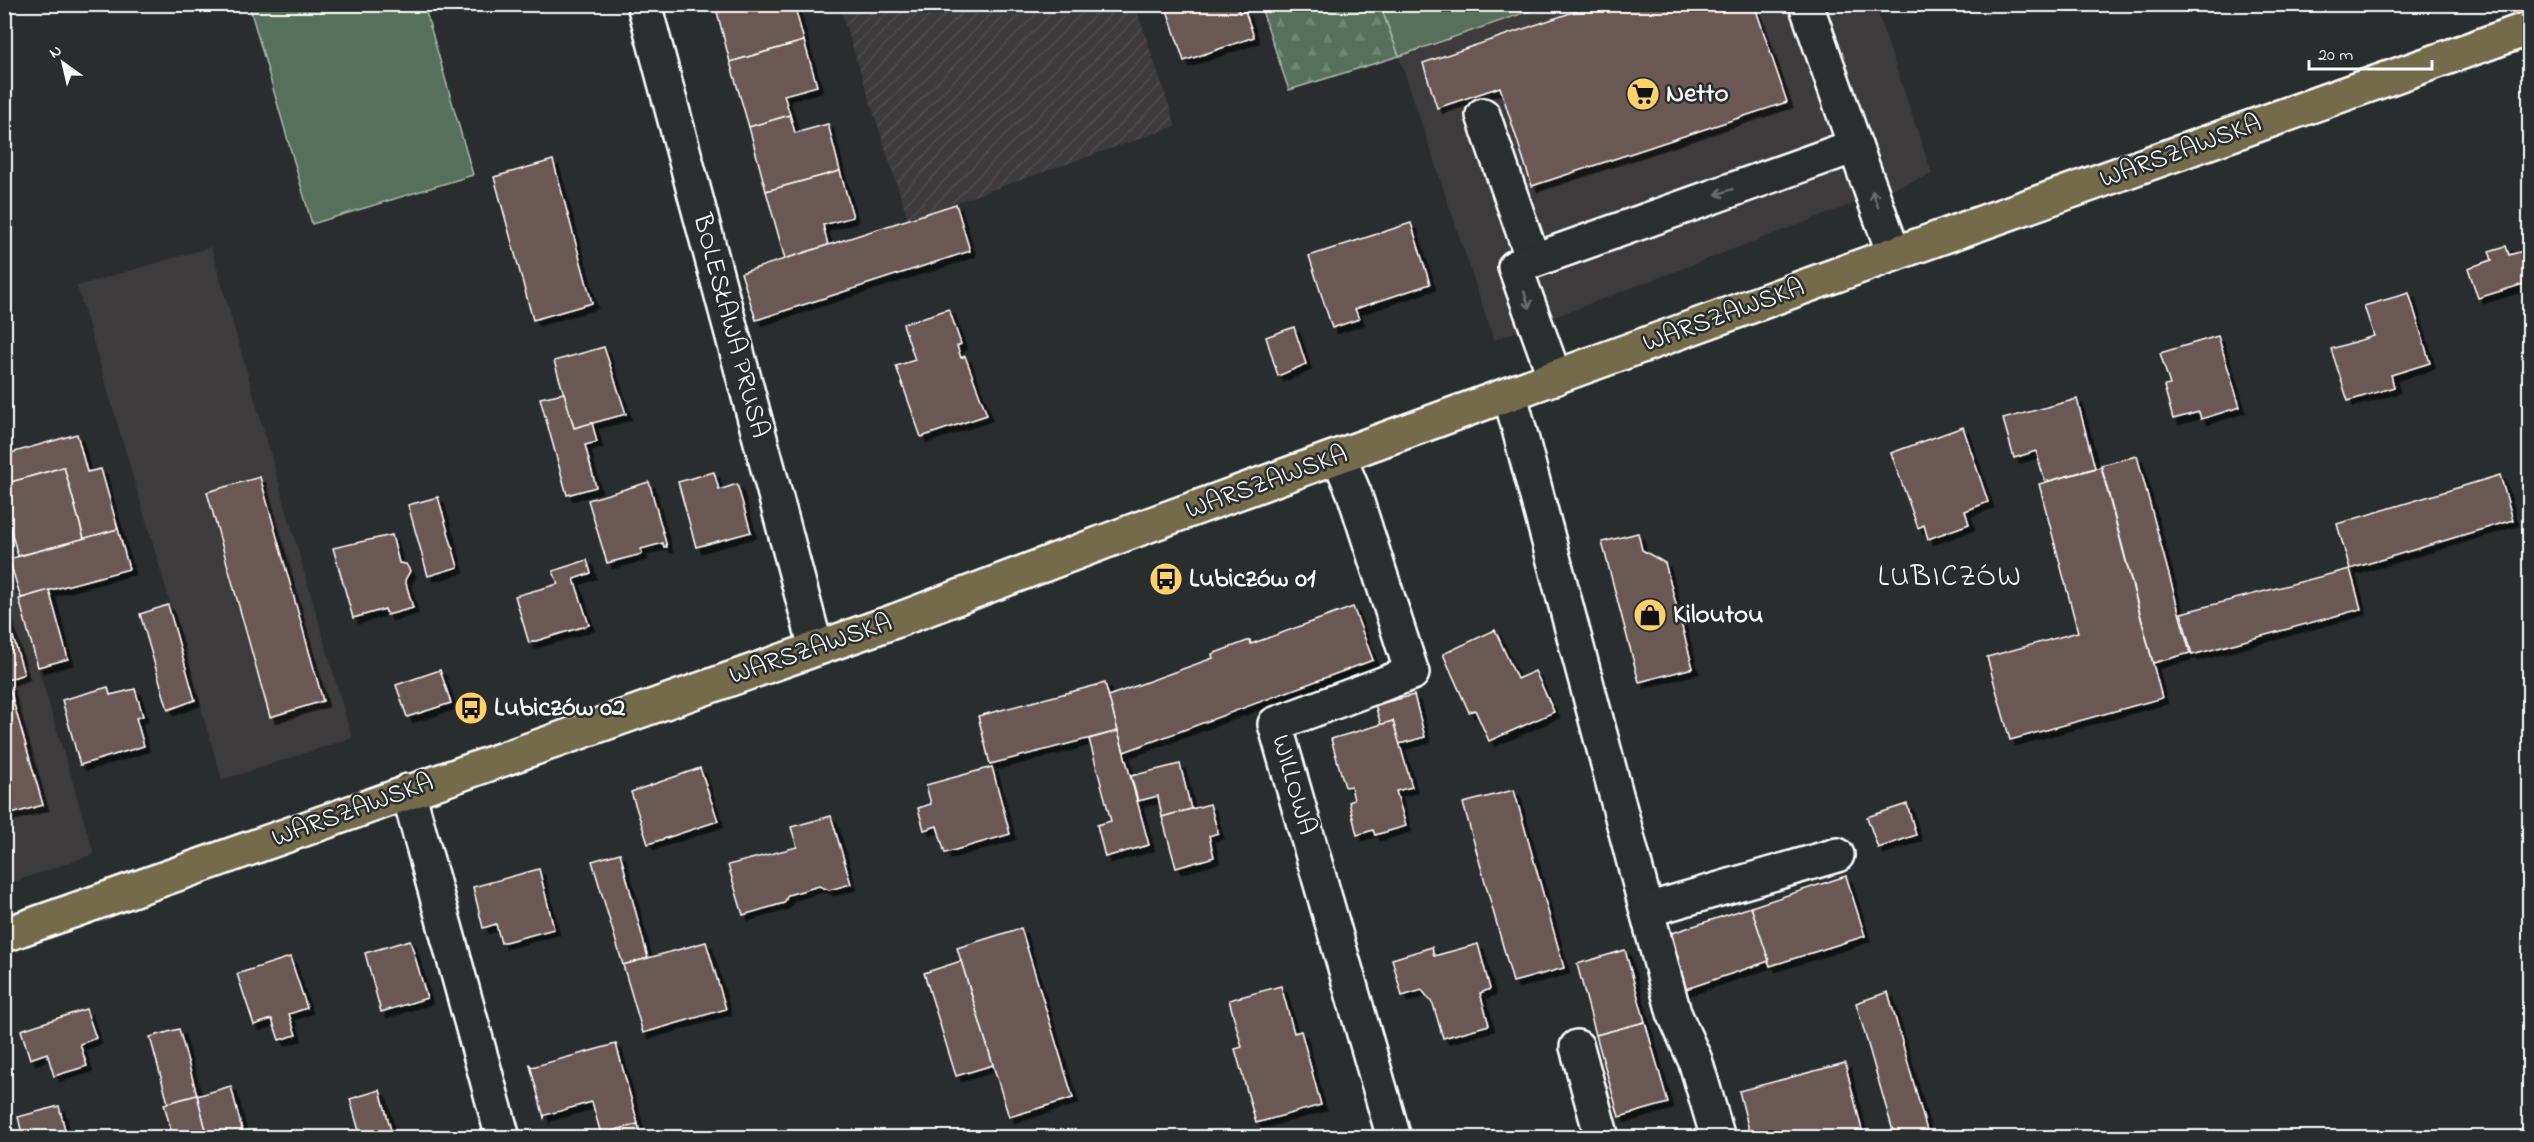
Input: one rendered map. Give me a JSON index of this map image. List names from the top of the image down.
{
  "streets": {
    "main road": ["WARSZAWSKA"],
    "street": ["BOLESŁAWA PRUSA", "WILLOWA"]
  },
  "crossings": [
    ["WARSZAWSKA", "BOLESŁAWA PRUSA"],
    ["WARSZAWSKA", "WILLOWA"]
  ],
  "districts": ["LUBICZÓW"],
  "places": {
    "supermarket": ["Netto"],
    "bus stop": ["Lubiczów 01", "Lubiczów 02"],
    "shop": ["Kiloutou"]
  },
  "scale_bar": "20 m",
  "north": "top left"
}
